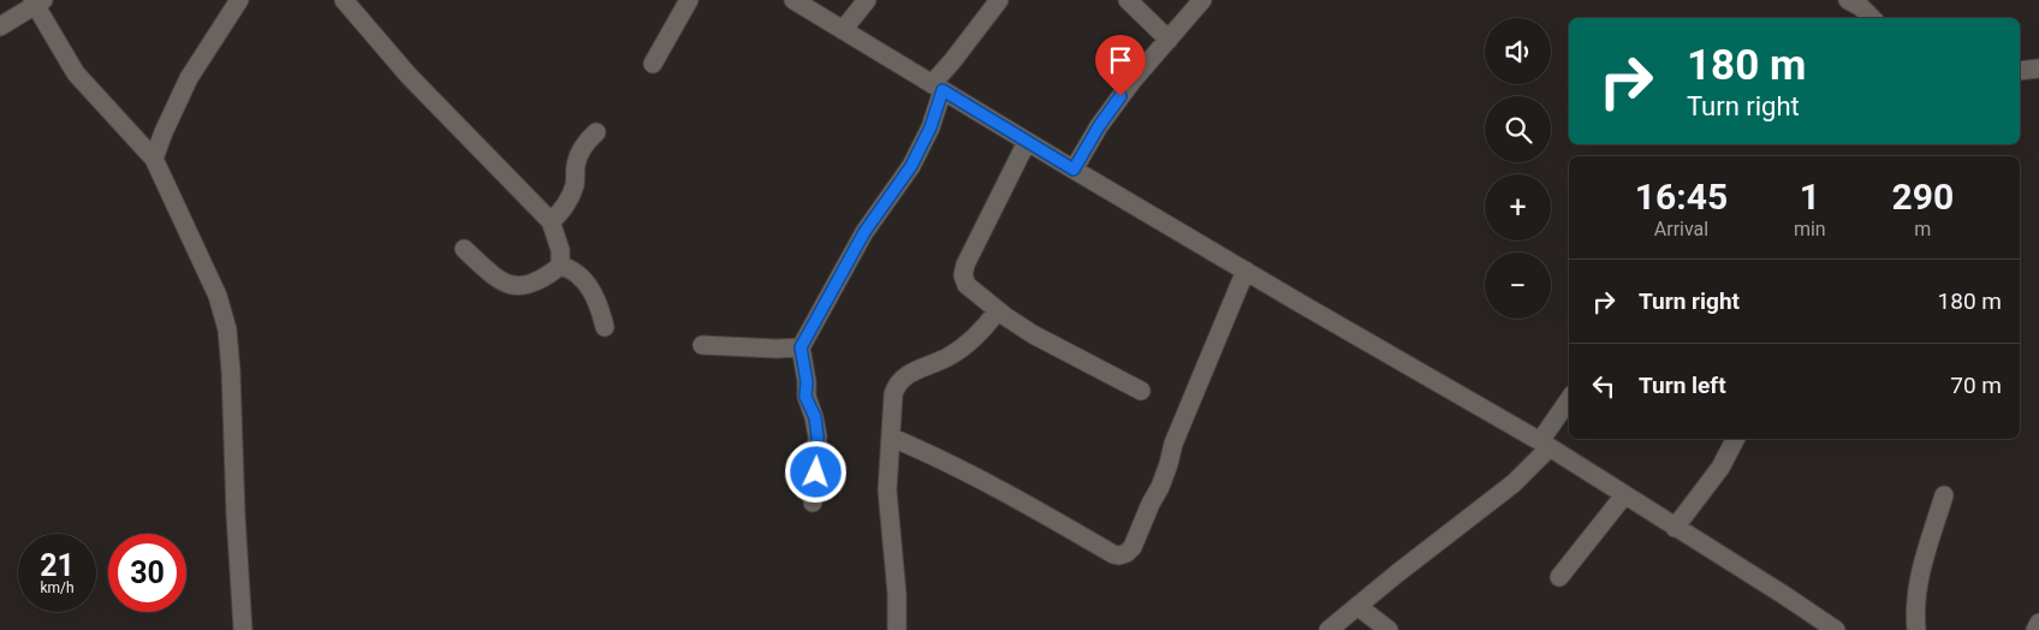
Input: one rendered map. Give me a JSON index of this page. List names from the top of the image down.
{
  "page": {
    "map_buttons": ["+", "−"],
    "turn": ["180 m", "Turn right"],
    "eta": [
      "16:45",
      "Arrival",
      "1",
      "min",
      "290",
      "m"
    ],
    "list": [
      {
        "name": "Turn right",
        "value": "180 m"
      },
      {
        "name": "Turn left",
        "value": "70 m"
      }
    ],
    "speed": "21 km/h",
    "limit": "30"
  }
}
